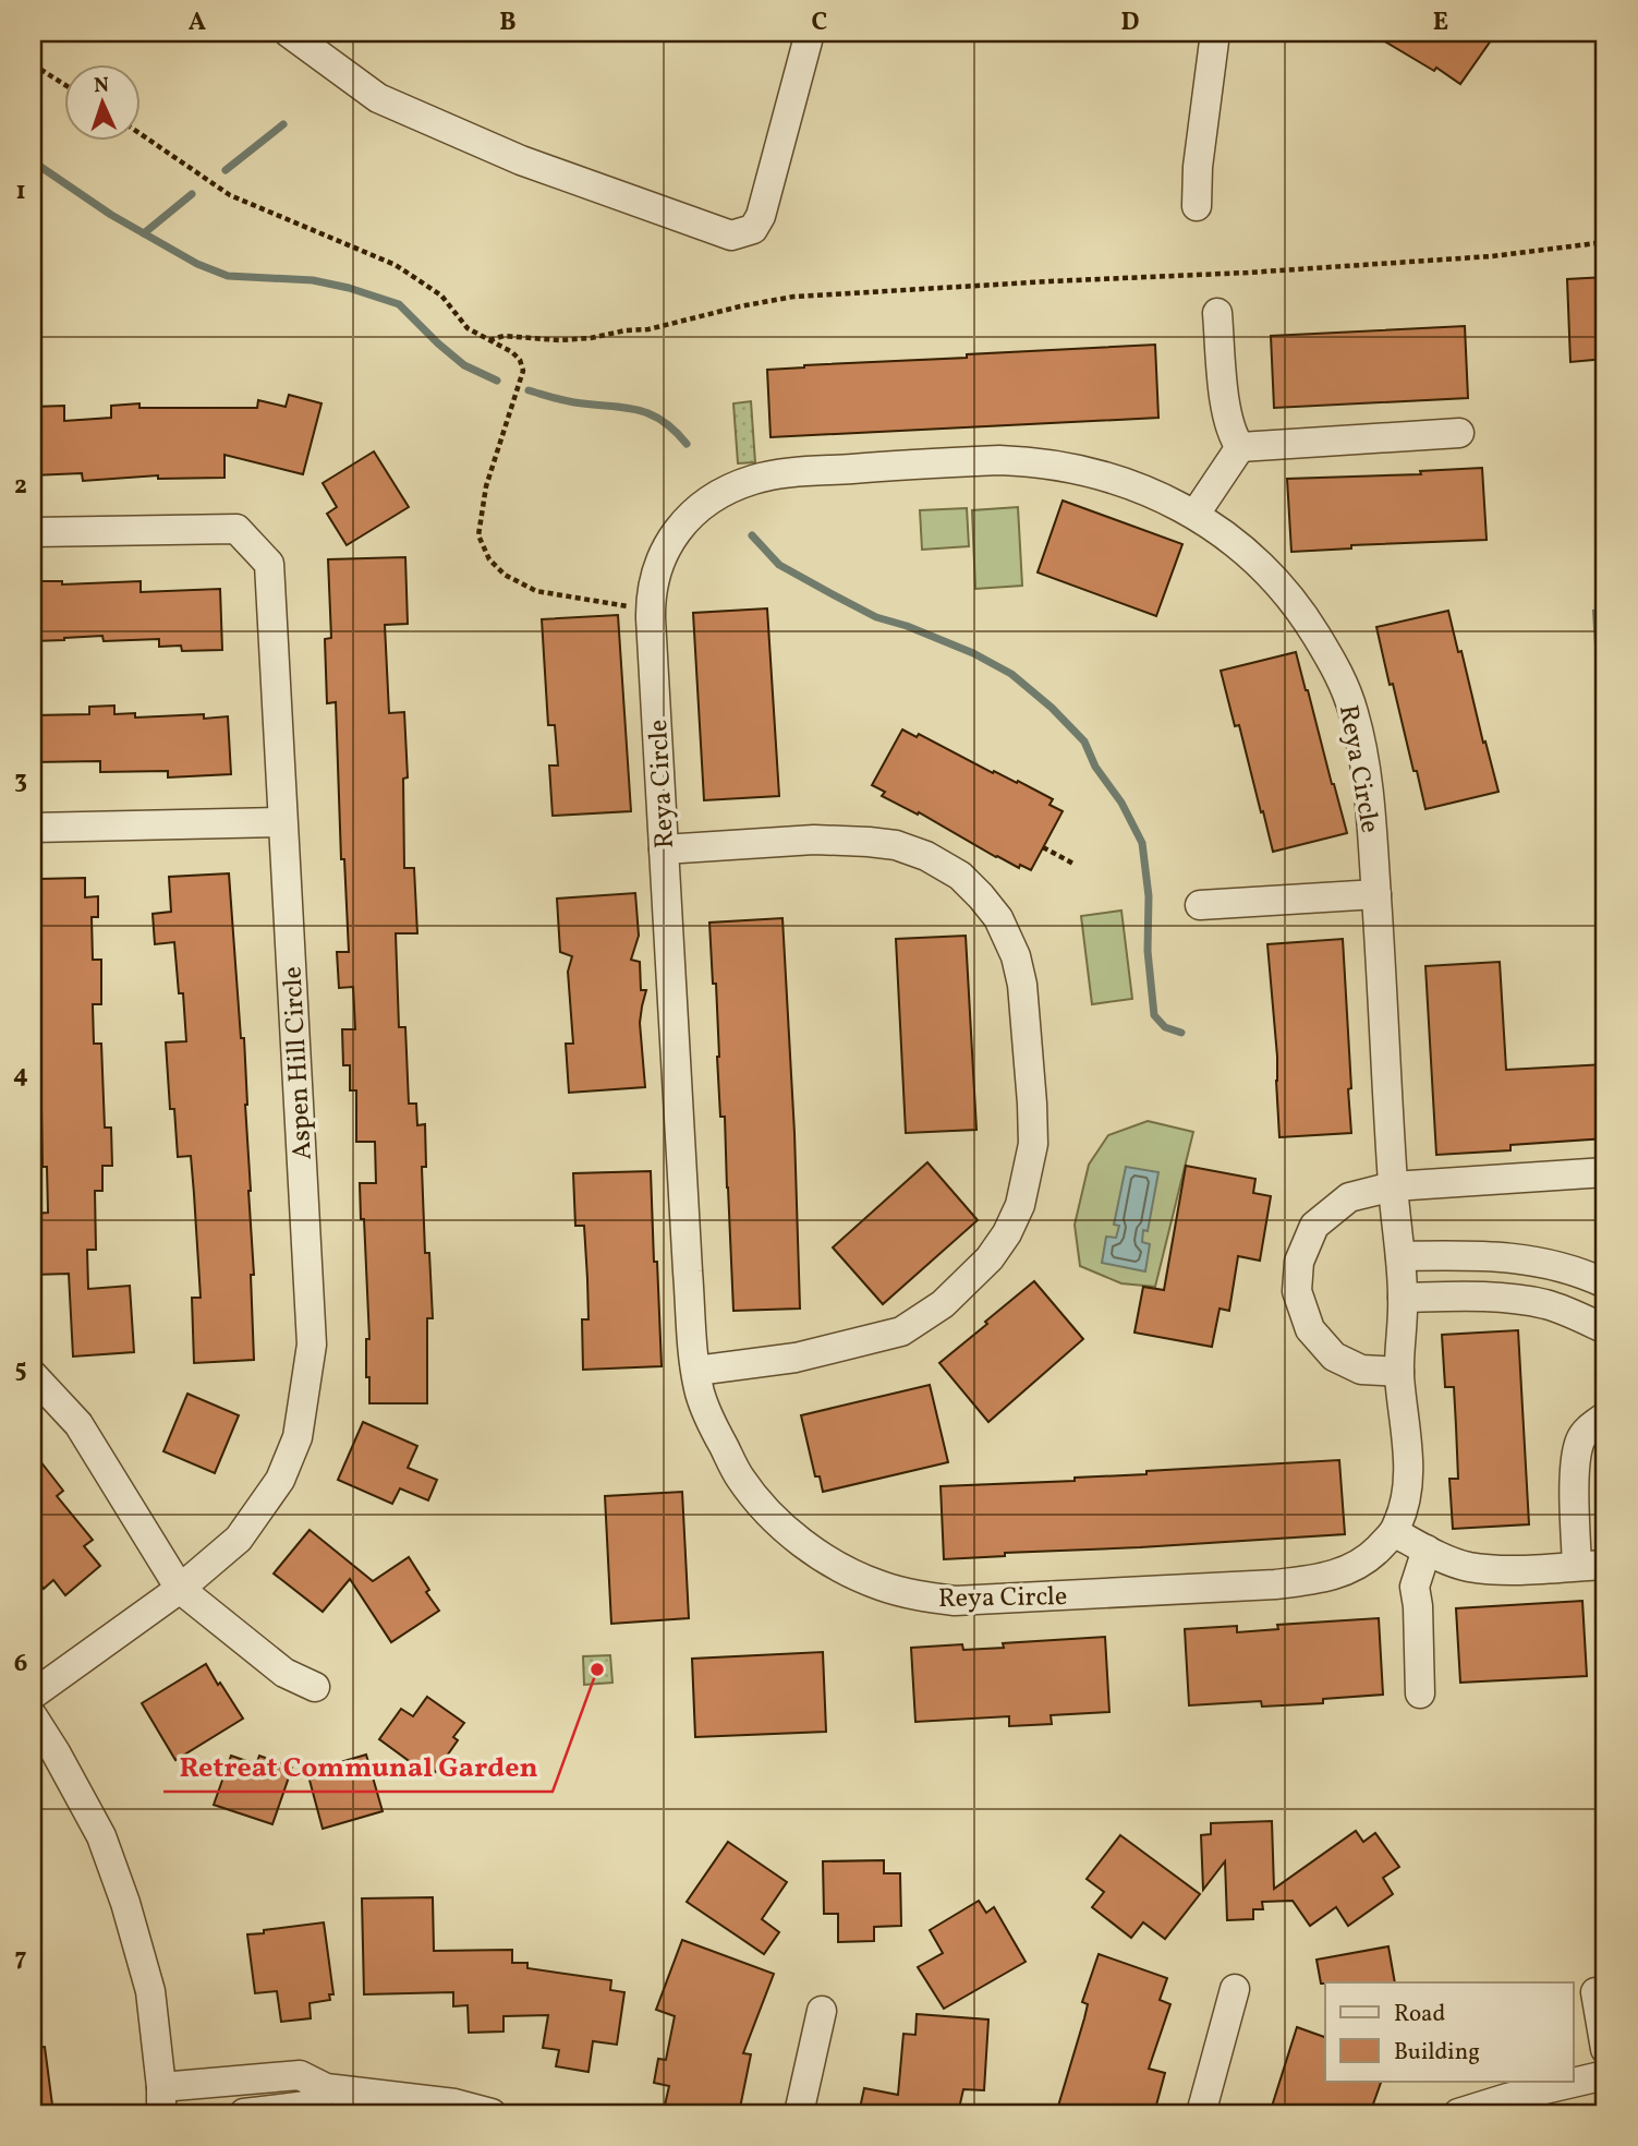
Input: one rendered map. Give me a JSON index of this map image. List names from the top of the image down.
{
  "streets": {
    "street": ["Reya Circle", "Aspen Hill Circle"]
  },
  "places": ["Retreat Communal Garden"],
  "legend": ["Road", "Building"],
  "north": "top",
  "grid": {
    "columns": [
      "A",
      "B",
      "C",
      "D",
      "E"
    ],
    "rows": [
      "1",
      "2",
      "3",
      "4",
      "5",
      "6",
      "7"
    ]
  }
}
